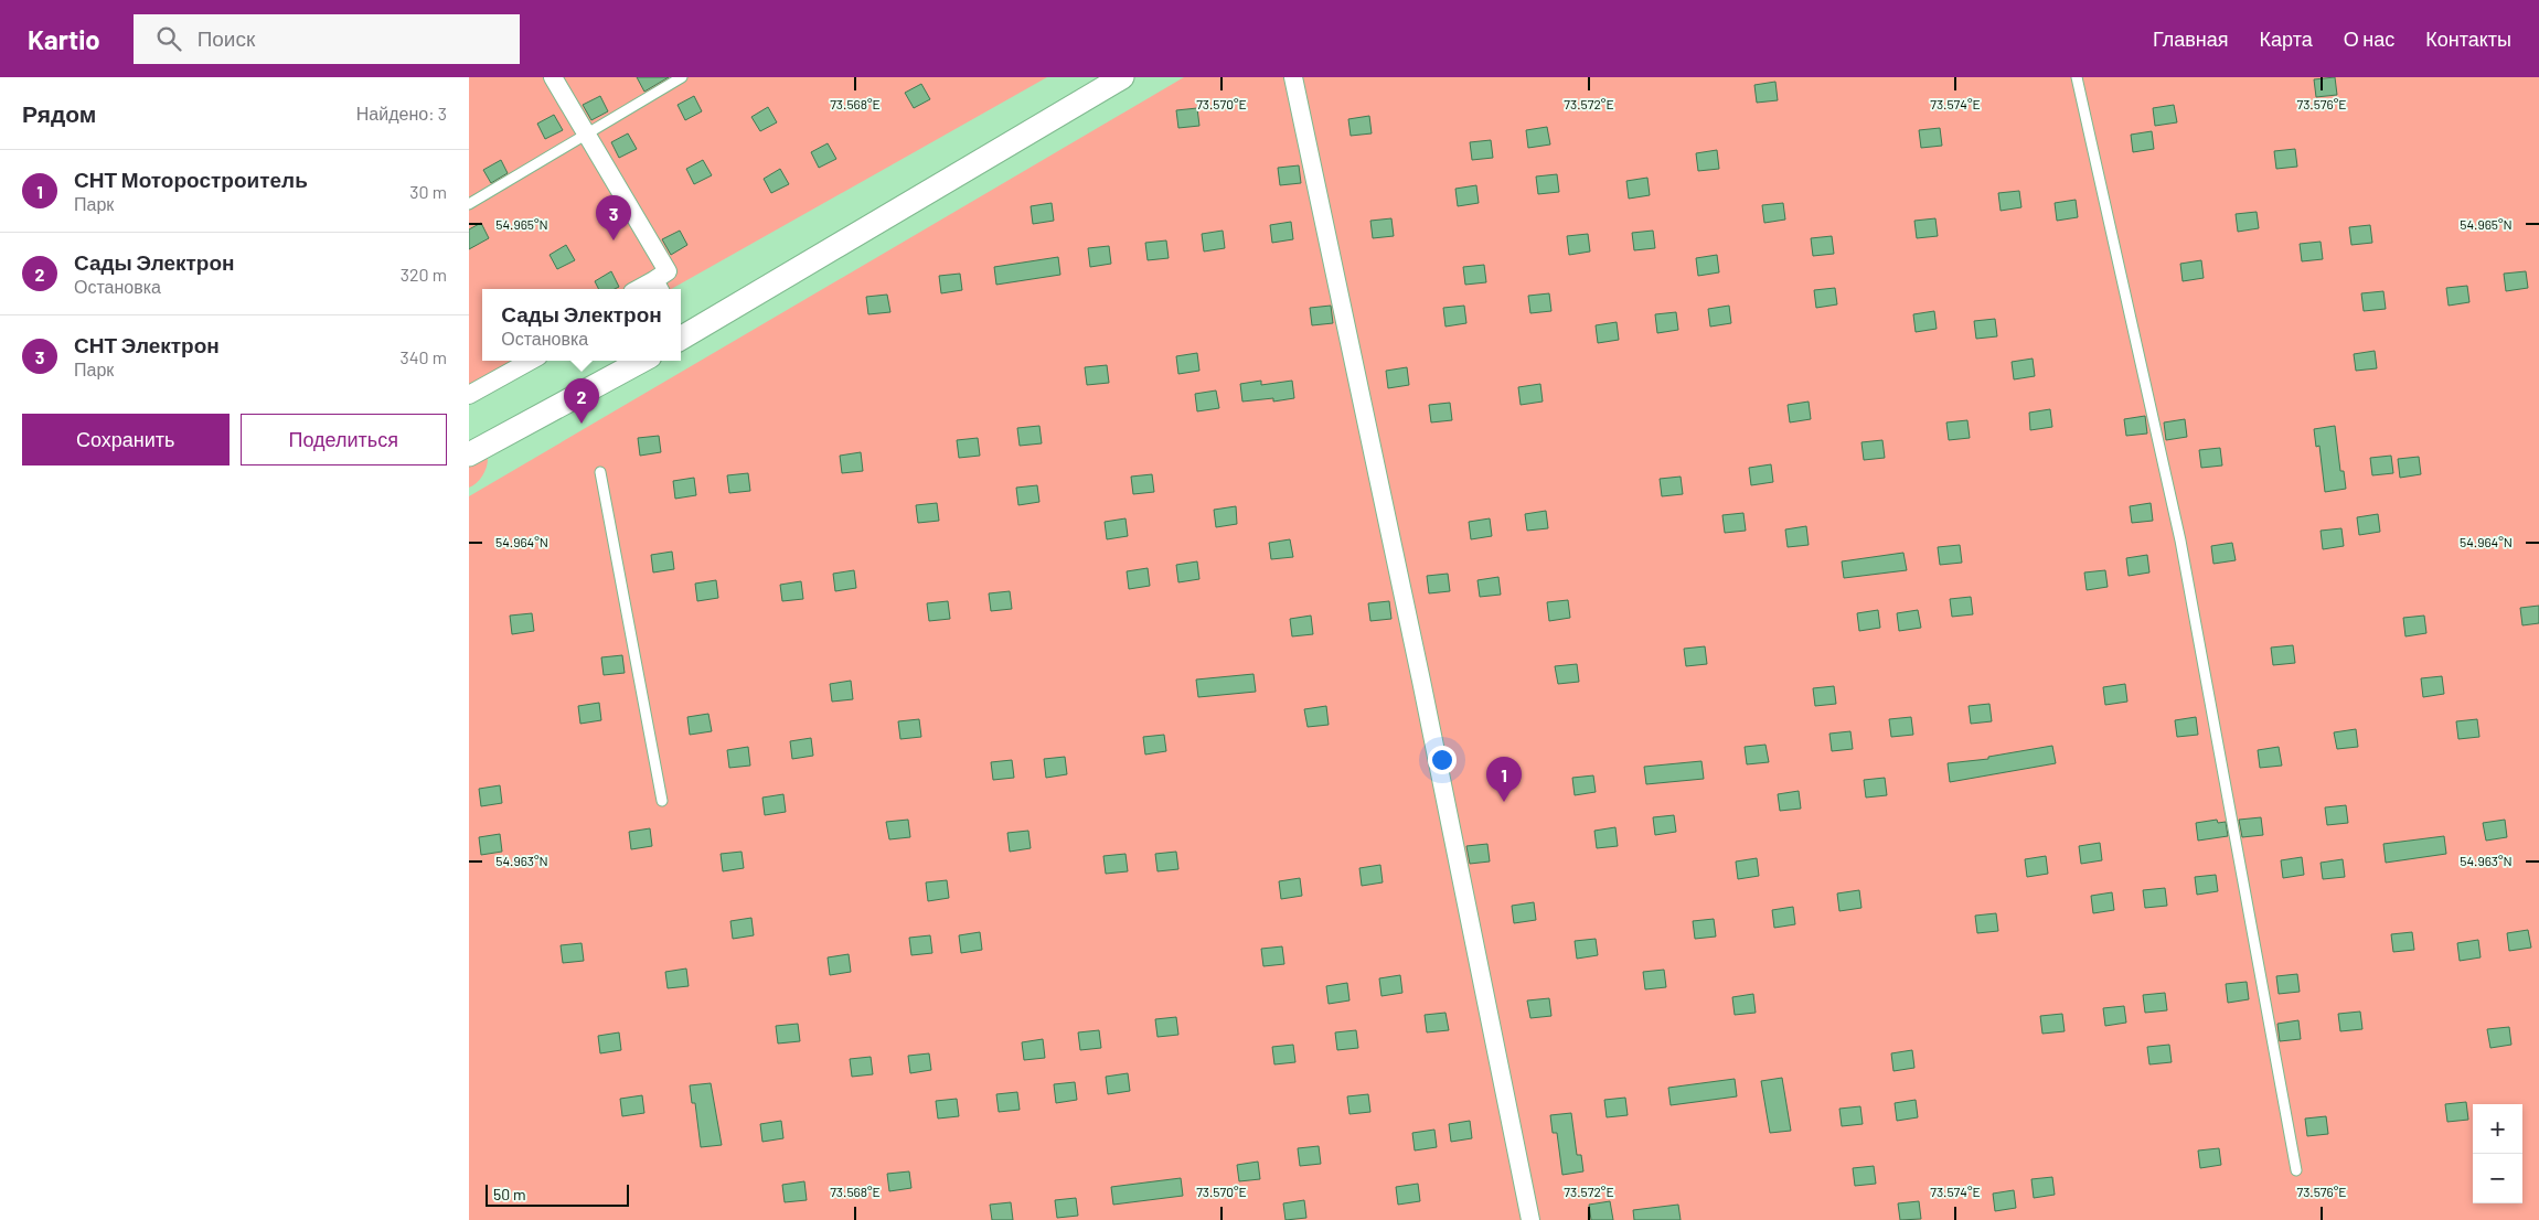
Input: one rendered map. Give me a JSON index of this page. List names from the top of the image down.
{
  "scale_bar": "50 m",
  "page": {
    "header": "Kartio",
    "search": "Поиск",
    "nav": [
      "Главная",
      "Карта",
      "О нас",
      "Контакты"
    ],
    "heading": ["Рядом", "Найдено: 3"],
    "list": [
      {
        "mark": "1",
        "name": "СНТ Моторостроитель",
        "note": "Парк",
        "value": "30 m"
      },
      {
        "mark": "2",
        "name": "Сады Электрон",
        "note": "Остановка",
        "value": "320 m"
      },
      {
        "mark": "3",
        "name": "СНТ Электрон",
        "note": "Парк",
        "value": "340 m"
      }
    ],
    "pins": ["3", "2", "1"],
    "popup": ["Сады Электрон", "Остановка"],
    "buttons": ["Сохранить", "Поделиться"],
    "map_buttons": ["+", "−"],
    "scale": "50 m"
  },
  "coordinates": [
    "73.568°E",
    "73.570°E",
    "73.572°E",
    "73.574°E",
    "73.576°E",
    "54.965°N",
    "54.964°N",
    "54.963°N"
  ]
}
